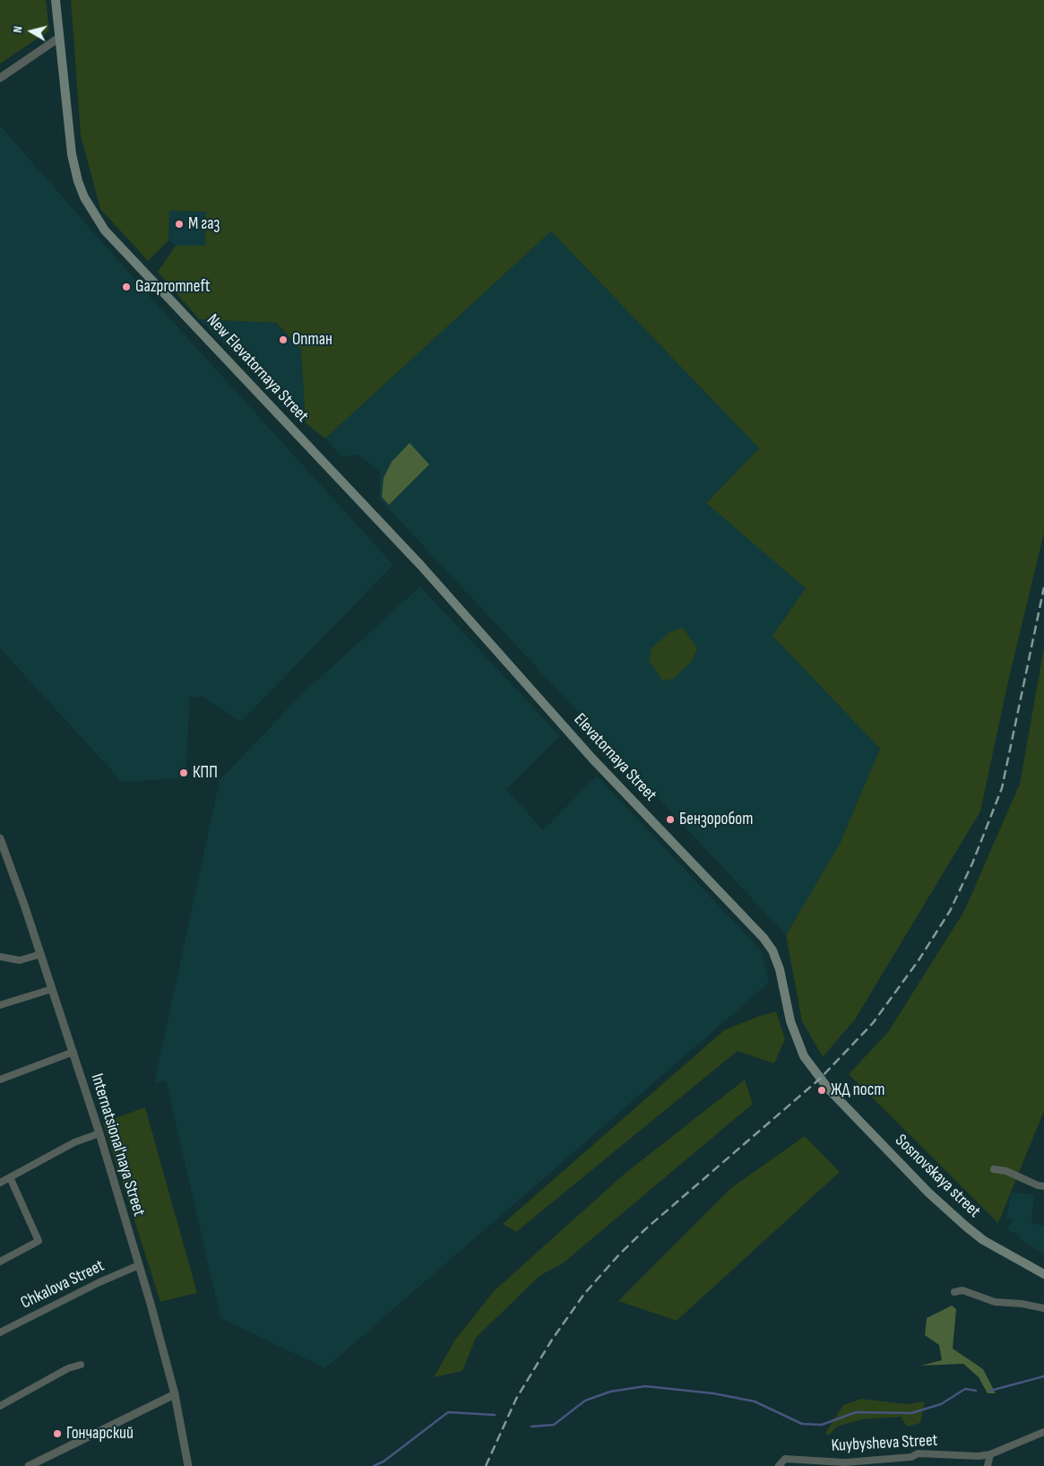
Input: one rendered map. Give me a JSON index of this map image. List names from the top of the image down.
{
  "streets": {
    "main road": ["New Elevatornaya Street", "Elevatornaya Street", "Sosnovskaya street"],
    "street": ["Internatsional'naya Street", "Chkalova Street", "Kuybysheva Street"]
  },
  "crossings": [
    ["New Elevatornaya Street", "Elevatornaya Street"],
    ["Elevatornaya Street", "Sosnovskaya street"],
    ["Internatsional'naya Street", "Chkalova Street"]
  ],
  "places": [
    "М газ",
    "Gazpromneft",
    "Оптан",
    "КПП",
    "Бензоробот",
    "ЖД пост",
    "Гончарский"
  ],
  "north": "left"
}
